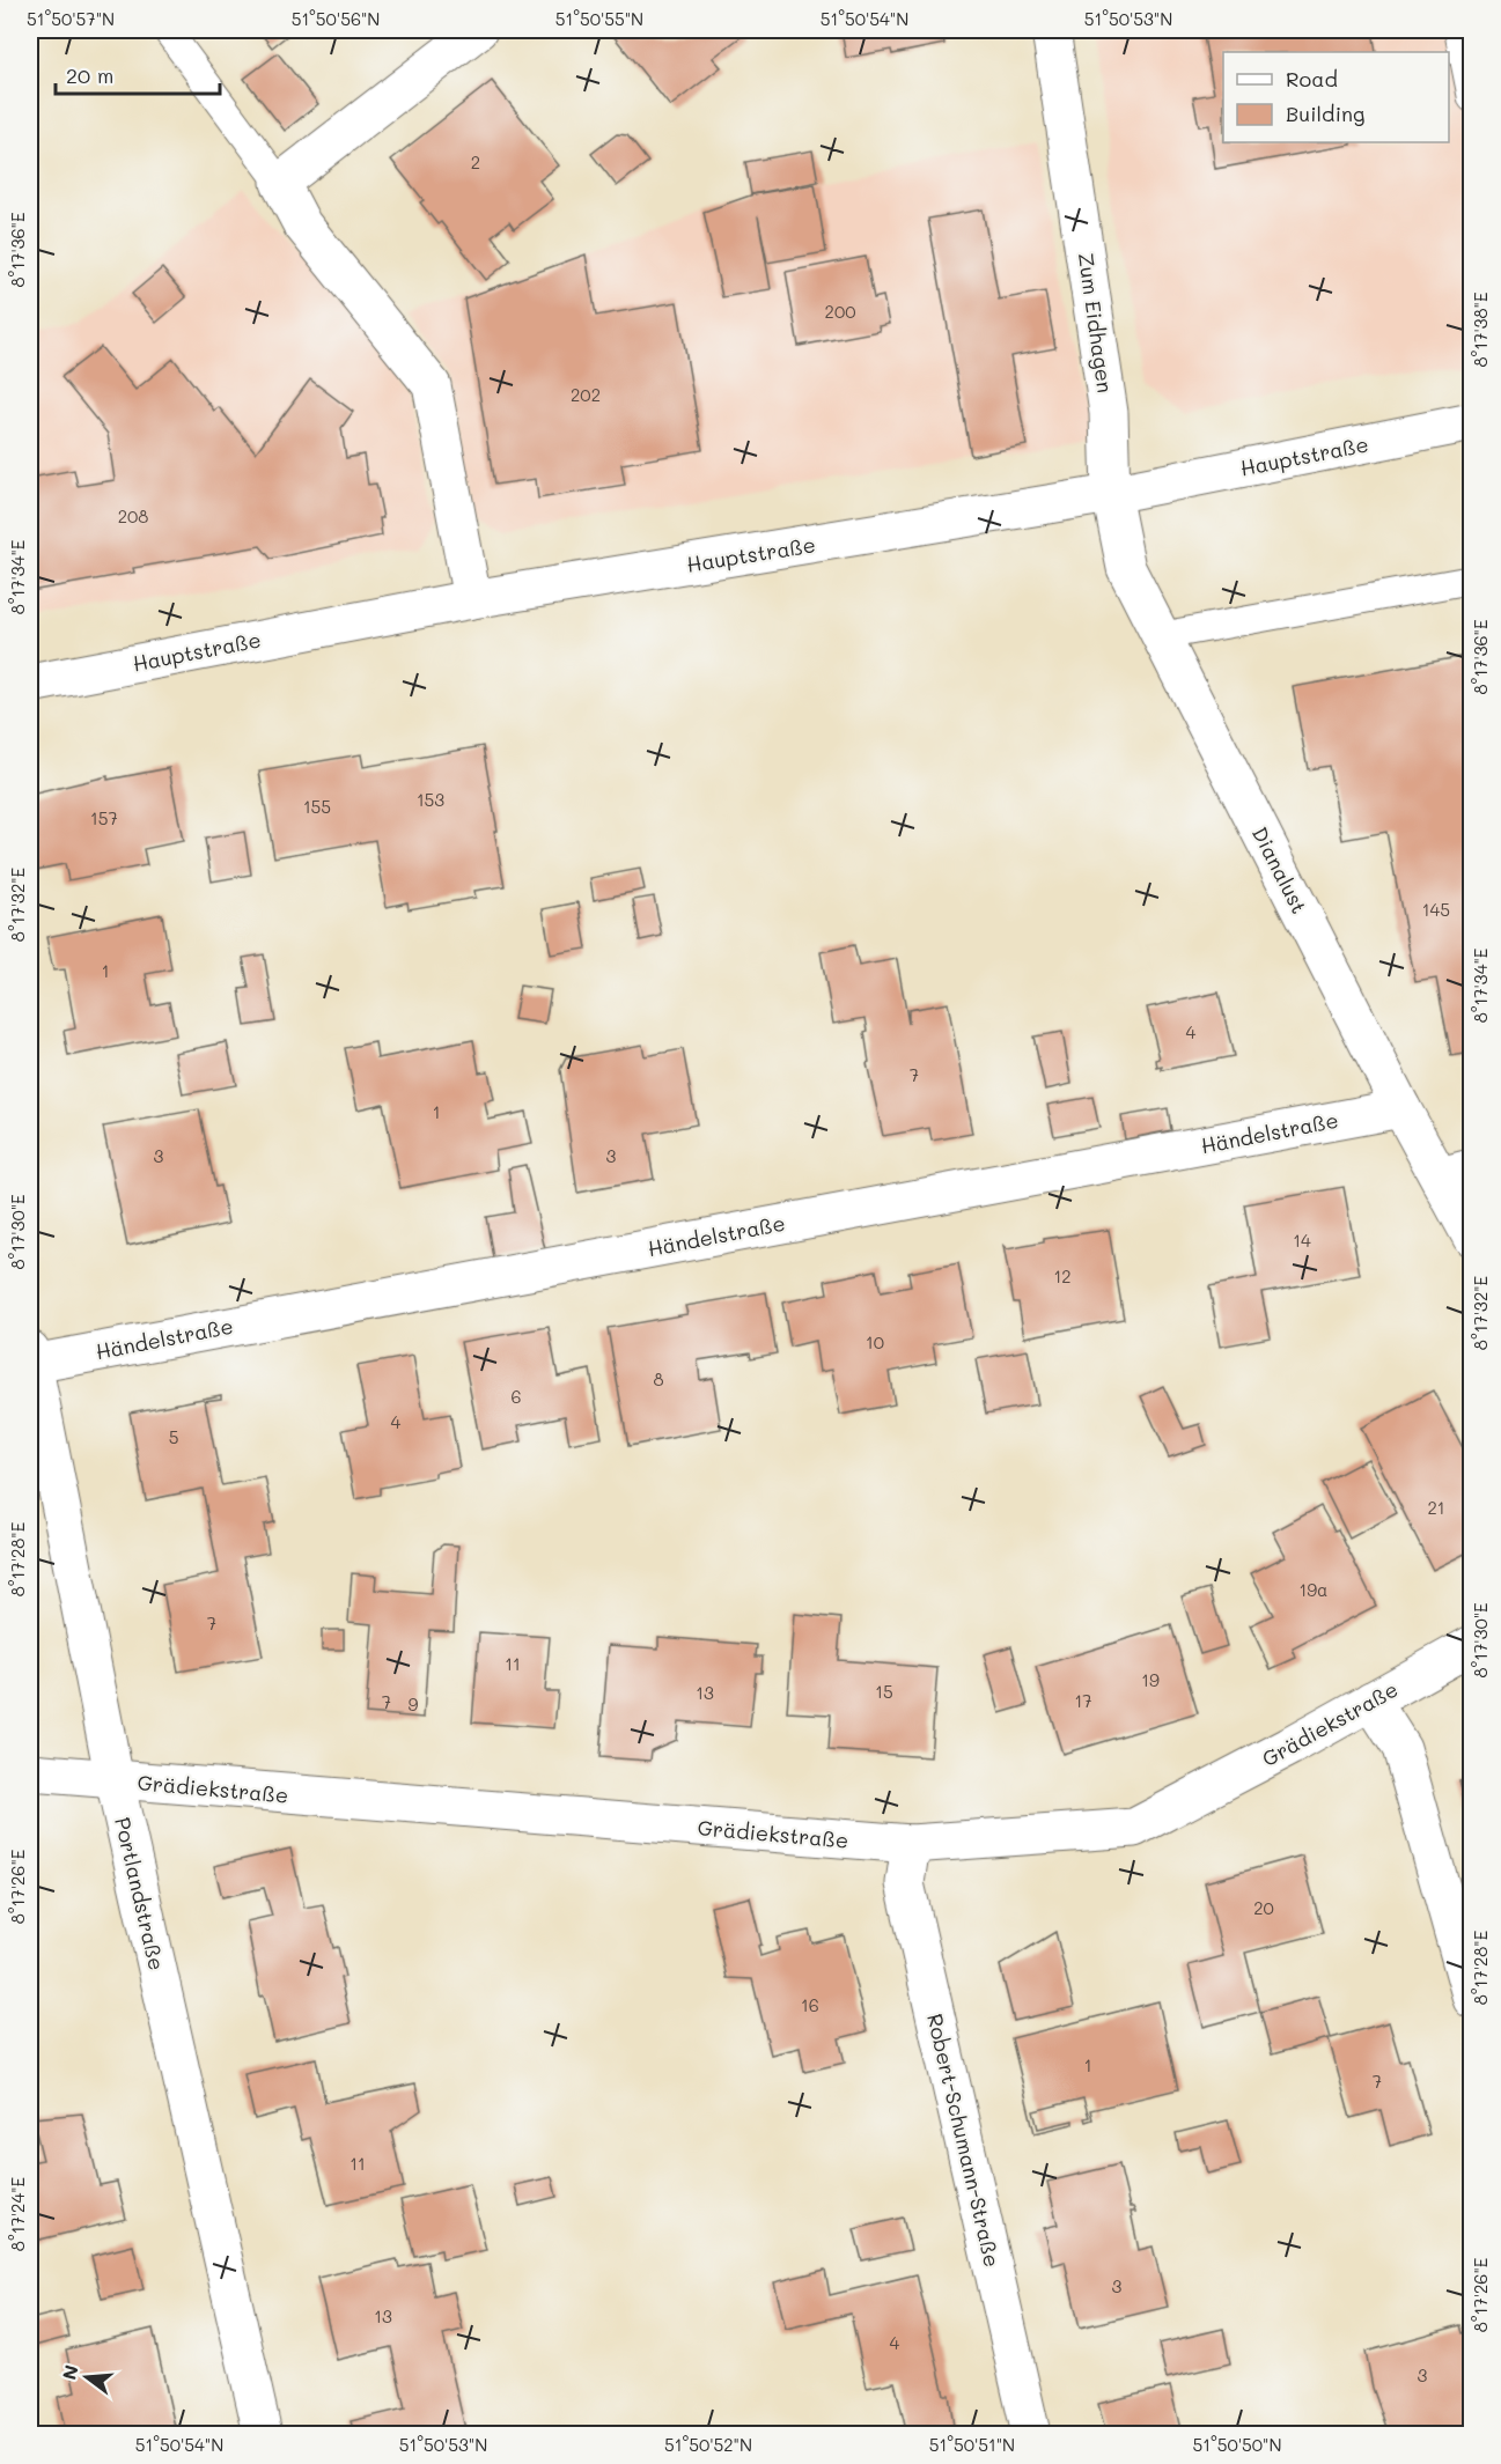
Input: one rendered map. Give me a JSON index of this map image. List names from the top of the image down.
{
  "streets": {
    "street": [
      "Zum Eidhagen",
      "Hauptstraße",
      "Dianalust",
      "Händelstraße",
      "Grädiekstraße",
      "Portlandstraße",
      "Robert-Schumann-Straße"
    ]
  },
  "crossings": [
    ["Zum Eidhagen", "Hauptstraße"],
    ["Zum Eidhagen", "Dianalust"],
    ["Hauptstraße", "Dianalust"],
    ["Dianalust", "Händelstraße"],
    ["Händelstraße", "Portlandstraße"],
    ["Grädiekstraße", "Portlandstraße"],
    ["Grädiekstraße", "Robert-Schumann-Straße"]
  ],
  "house_numbers": [
    "2",
    "200",
    "202",
    "208",
    "153",
    "155",
    "157",
    "145",
    "1",
    "4",
    "7",
    "1",
    "3",
    "3",
    "14",
    "12",
    "10",
    "8",
    "6",
    "4",
    "5",
    "21",
    "19a",
    "7",
    "11",
    "19",
    "15",
    "13",
    "17",
    "7",
    "9",
    "20",
    "16",
    "1",
    "7",
    "11",
    "3",
    "13",
    "4",
    "3"
  ],
  "legend": ["Road", "Building"],
  "scale_bar": "20 m",
  "north": "left",
  "coordinates": [
    "51°50'57\"N",
    "51°50'56\"N",
    "51°50'55\"N",
    "51°50'54\"N",
    "51°50'53\"N",
    "8°17'36\"E",
    "8°17'38\"E",
    "8°17'34\"E",
    "8°17'32\"E",
    "8°17'30\"E",
    "8°17'28\"E",
    "8°17'26\"E",
    "8°17'24\"E",
    "51°50'52\"N",
    "51°50'51\"N",
    "51°50'50\"N"
  ]
}
